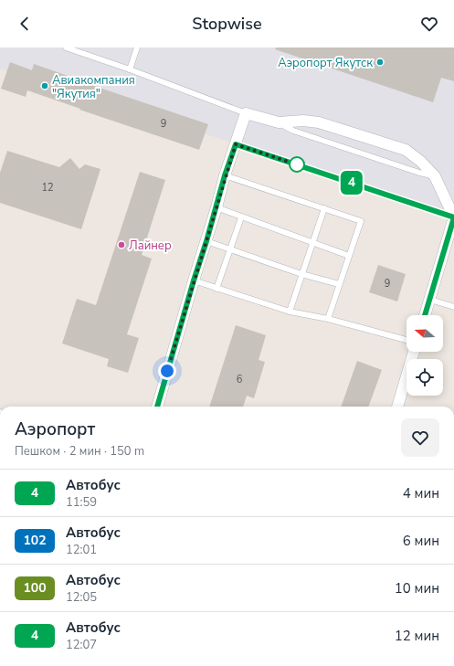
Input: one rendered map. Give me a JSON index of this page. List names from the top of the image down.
{
  "places": ["Аэропорт Якутск", "Авиакомпания \"Якутия\"", "Лайнер"],
  "lines": ["bus line 4"],
  "house_numbers": [
    "9",
    "12",
    "9",
    "6"
  ],
  "north": "left",
  "page": {
    "header": "Stopwise",
    "on_map": "4",
    "heading": ["Аэропорт", "Пешком · 2 мин · 150 m"],
    "list": [
      {
        "mark": "4",
        "name": "Автобус",
        "note": "11:59",
        "value": "4 мин"
      },
      {
        "mark": "102",
        "name": "Автобус",
        "note": "12:01",
        "value": "6 мин"
      },
      {
        "mark": "100",
        "name": "Автобус",
        "note": "12:05",
        "value": "10 мин"
      },
      {
        "mark": "4",
        "name": "Автобус",
        "note": "12:07",
        "value": "12 мин"
      }
    ]
  }
}
